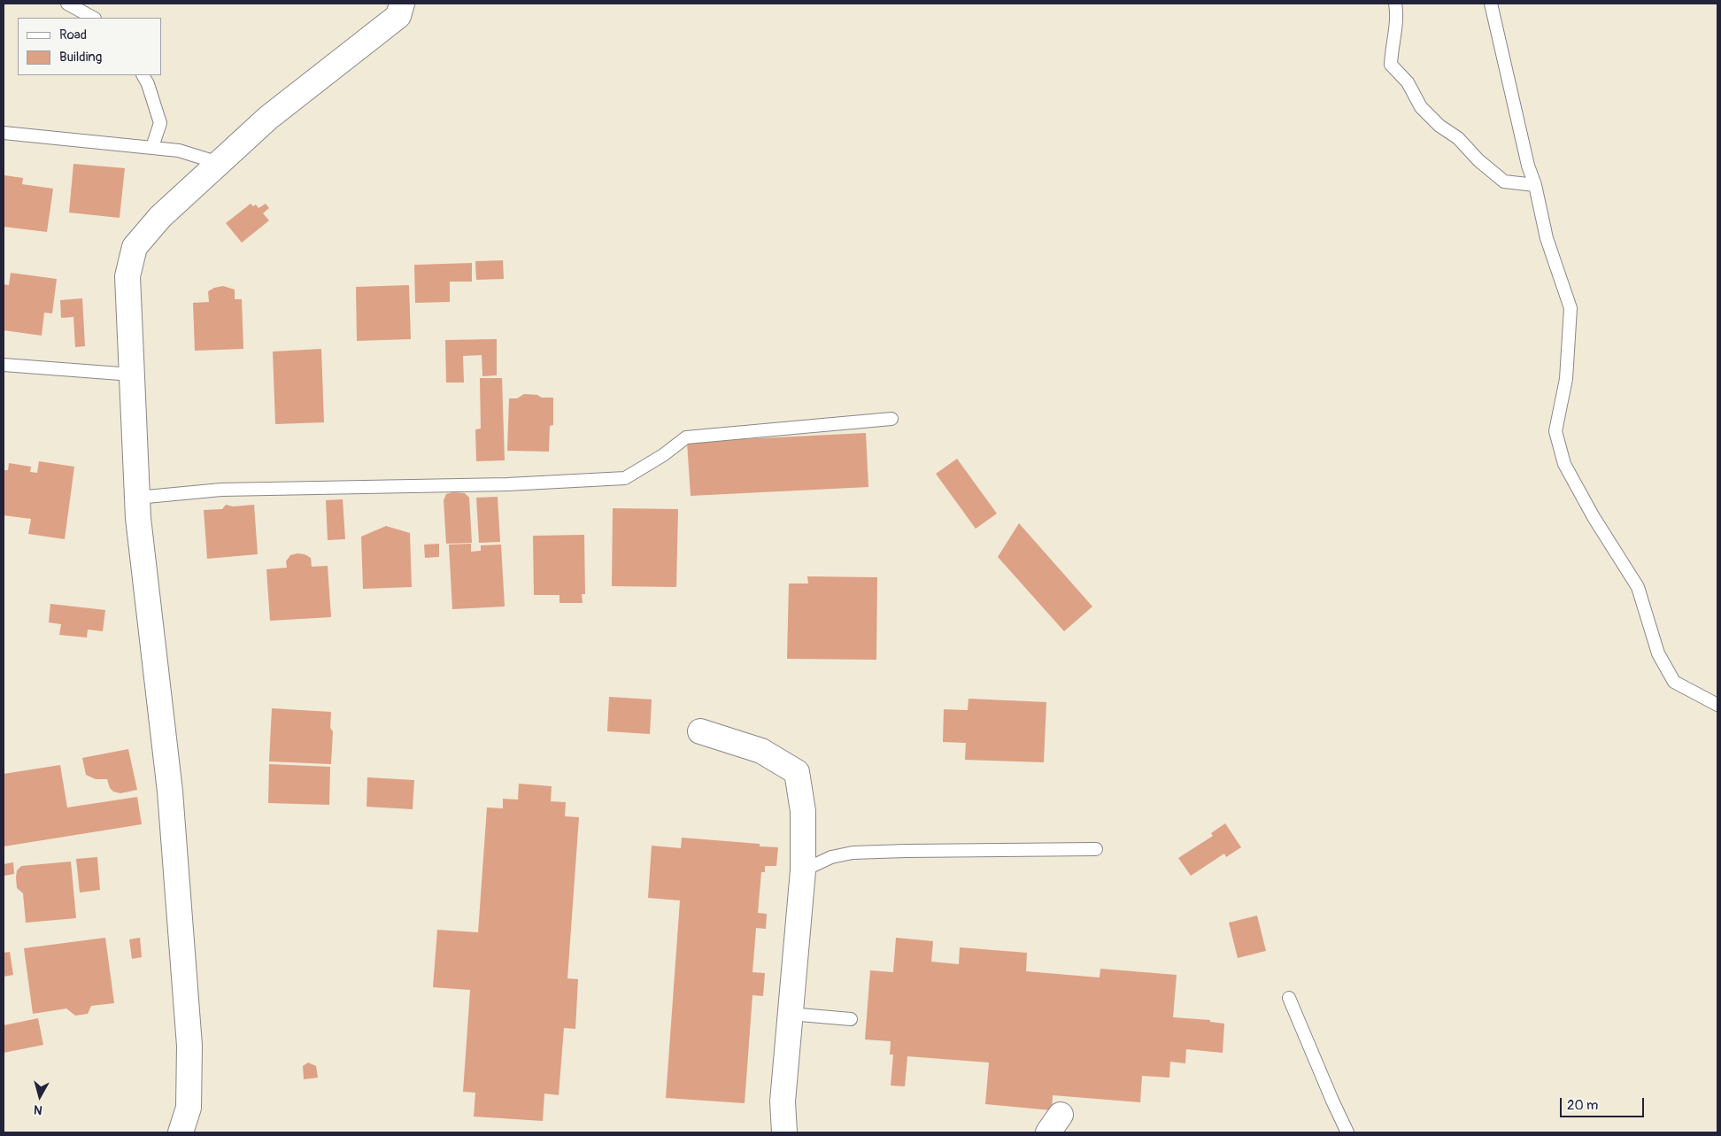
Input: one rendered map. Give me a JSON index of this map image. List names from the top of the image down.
{
  "legend": ["Road", "Building"],
  "scale_bar": "20 m",
  "north": "bottom"
}
